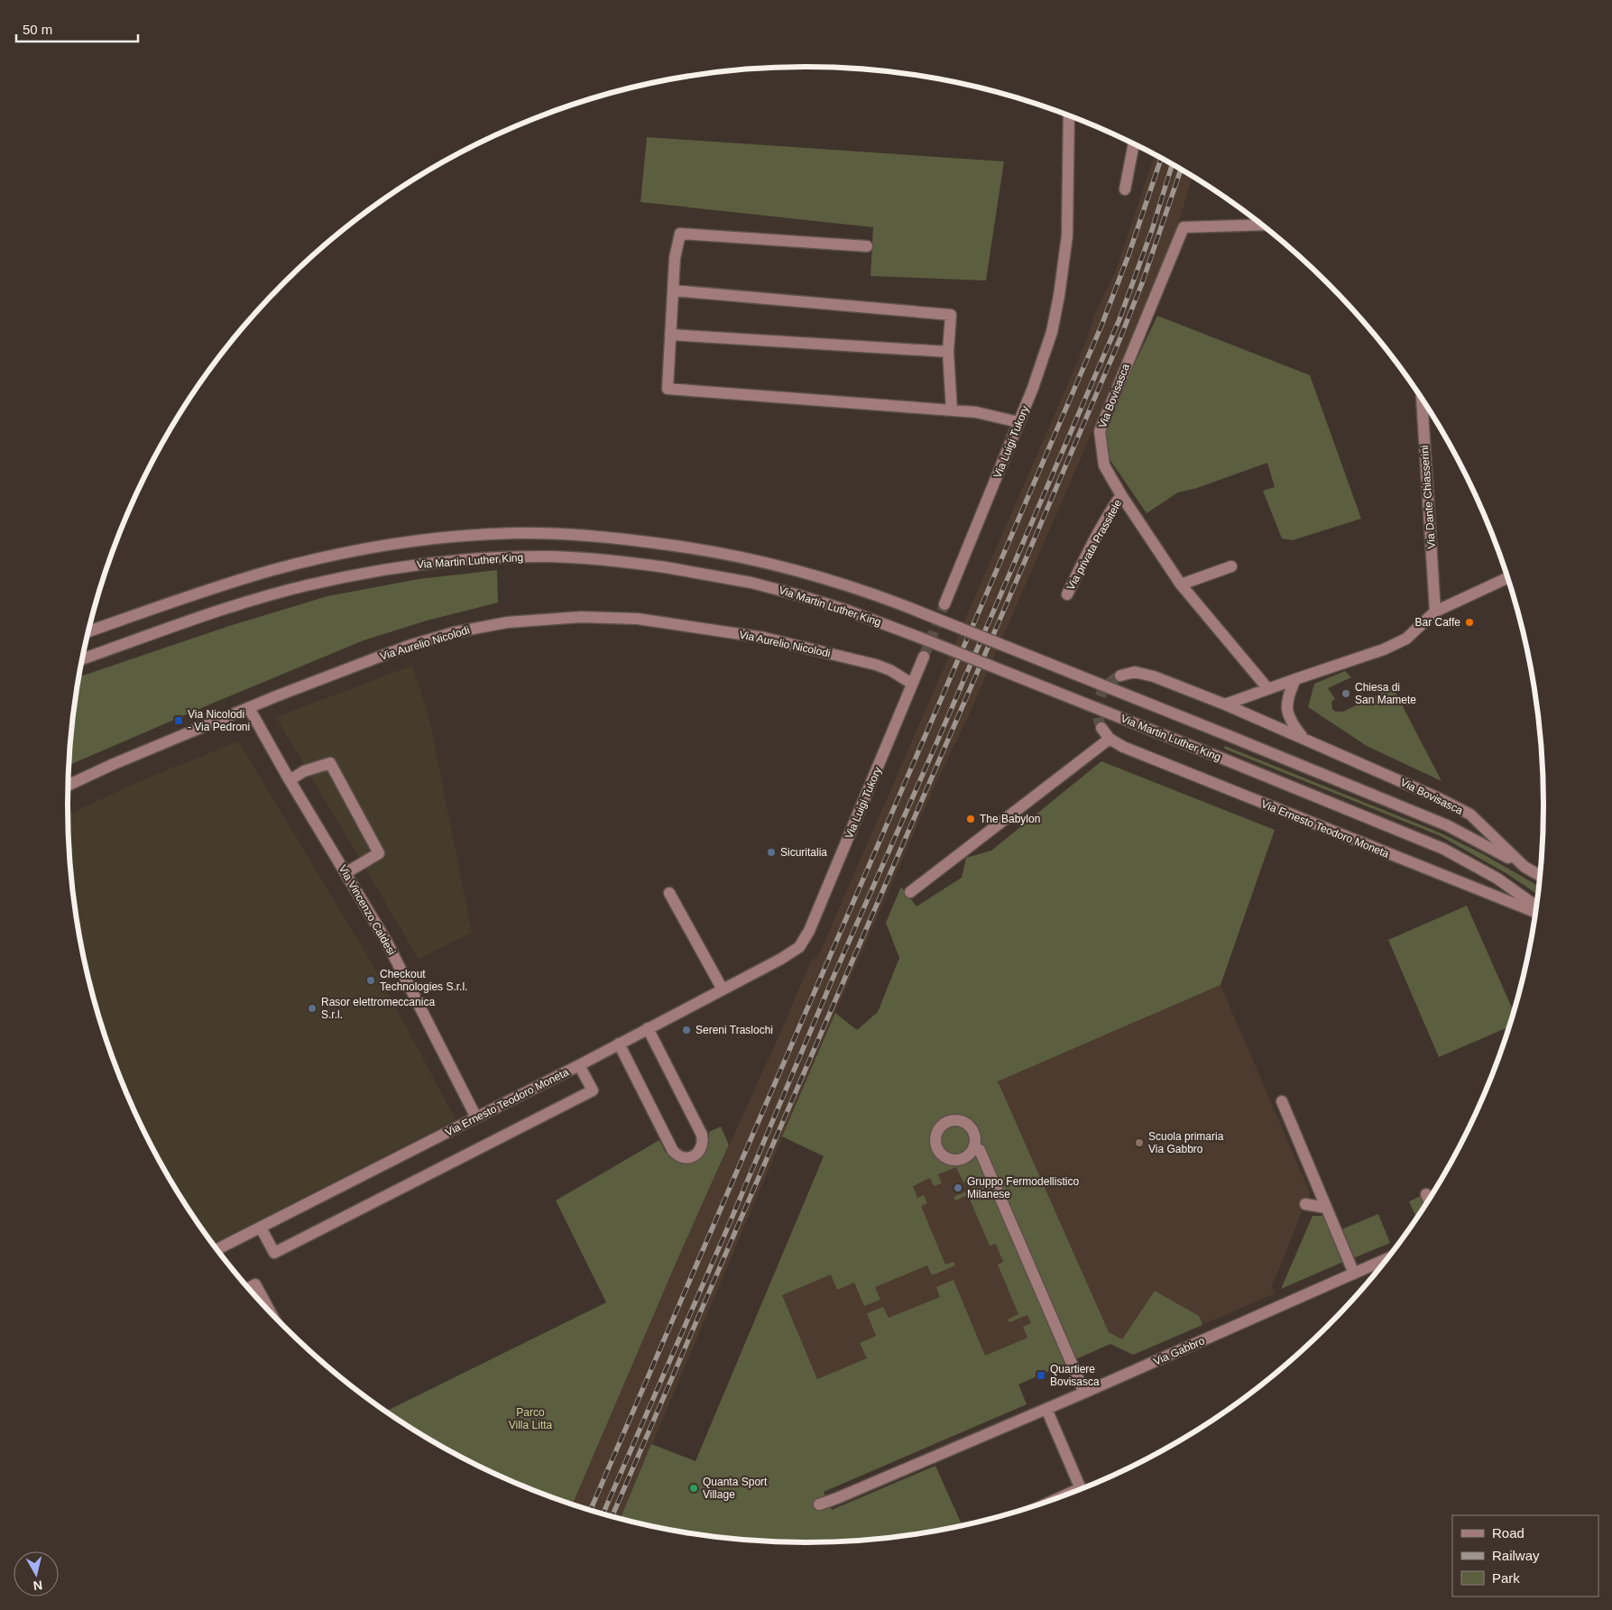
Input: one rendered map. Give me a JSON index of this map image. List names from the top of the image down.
{
  "streets": {
    "street": [
      "Via Bovisasca",
      "Via Luigi Tukory",
      "Via Dante Chiasserini",
      "Via privata Prassitele",
      "Via Martin Luther King",
      "Via Aurelio Nicolodi",
      "Via Ernesto Teodoro Moneta",
      "Via Vincenzo Caldesi",
      "Via Gabbro"
    ]
  },
  "crossings": [
    ["Via Bovisasca", "Via privata Prassitele"],
    ["Via Bovisasca", "Via Martin Luther King"],
    ["Via Luigi Tukory", "Via Aurelio Nicolodi"],
    ["Via Luigi Tukory", "Via Ernesto Teodoro Moneta"],
    ["Via Aurelio Nicolodi", "Via Vincenzo Caldesi"],
    ["Via Ernesto Teodoro Moneta", "Via Vincenzo Caldesi"]
  ],
  "parks": ["Parco Villa Litta"],
  "places": {
    "other": [
      "Bar Caffe",
      "Chiesa di San Mamete",
      "The Babylon",
      "Sicuritalia",
      "Checkout Technologies S.r.l.",
      "Rasor elettromeccanica S.r.l.",
      "Sereni Traslochi",
      "Scuola primaria Via Gabbro",
      "Gruppo Fermodellistico Milanese",
      "Quanta Sport Village"
    ],
    "transit": ["Via Nicolodi - Via Pedroni", "Quartiere Bovisasca"]
  },
  "legend": ["Road", "Railway", "Park"],
  "scale_bar": "50 m",
  "north": "bottom"
}
